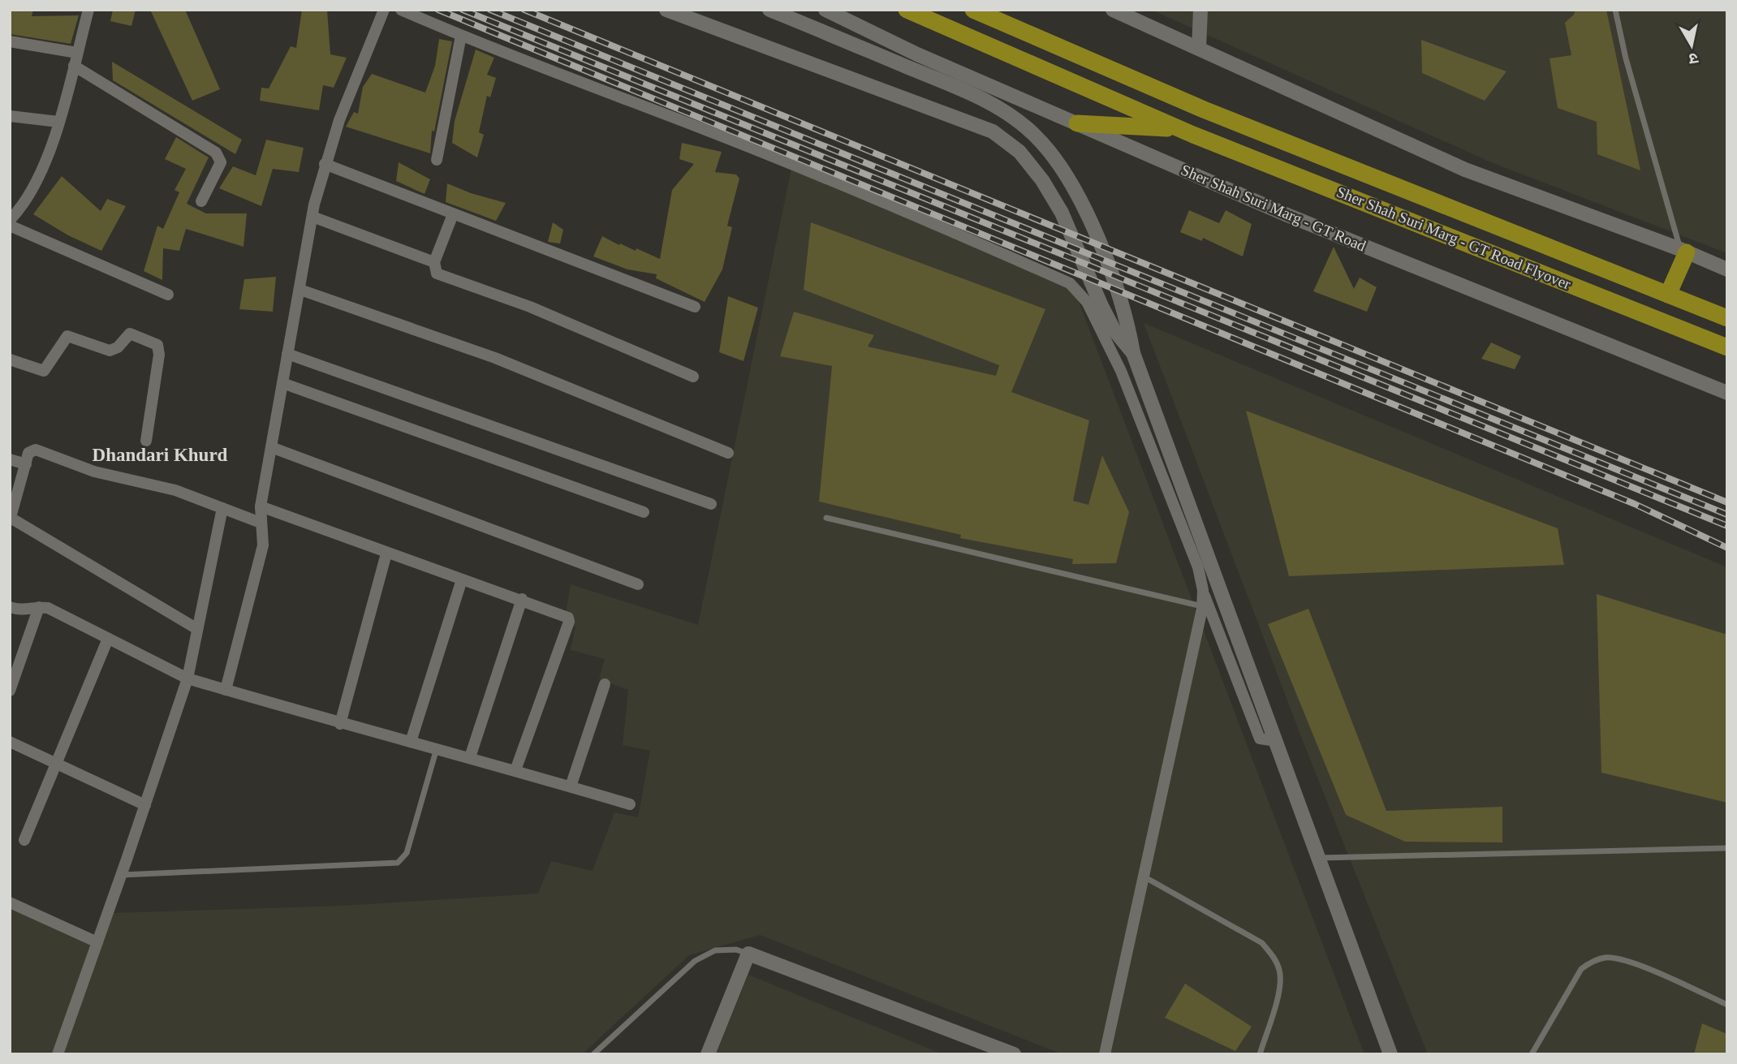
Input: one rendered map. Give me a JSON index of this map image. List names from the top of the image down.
{
  "streets": {
    "highway": ["Sher Shah Suri Marg - GT Road Flyover"],
    "street": ["Sher Shah Suri Marg - GT Road"]
  },
  "districts": ["Dhandari Khurd"],
  "north": "bottom"
}
